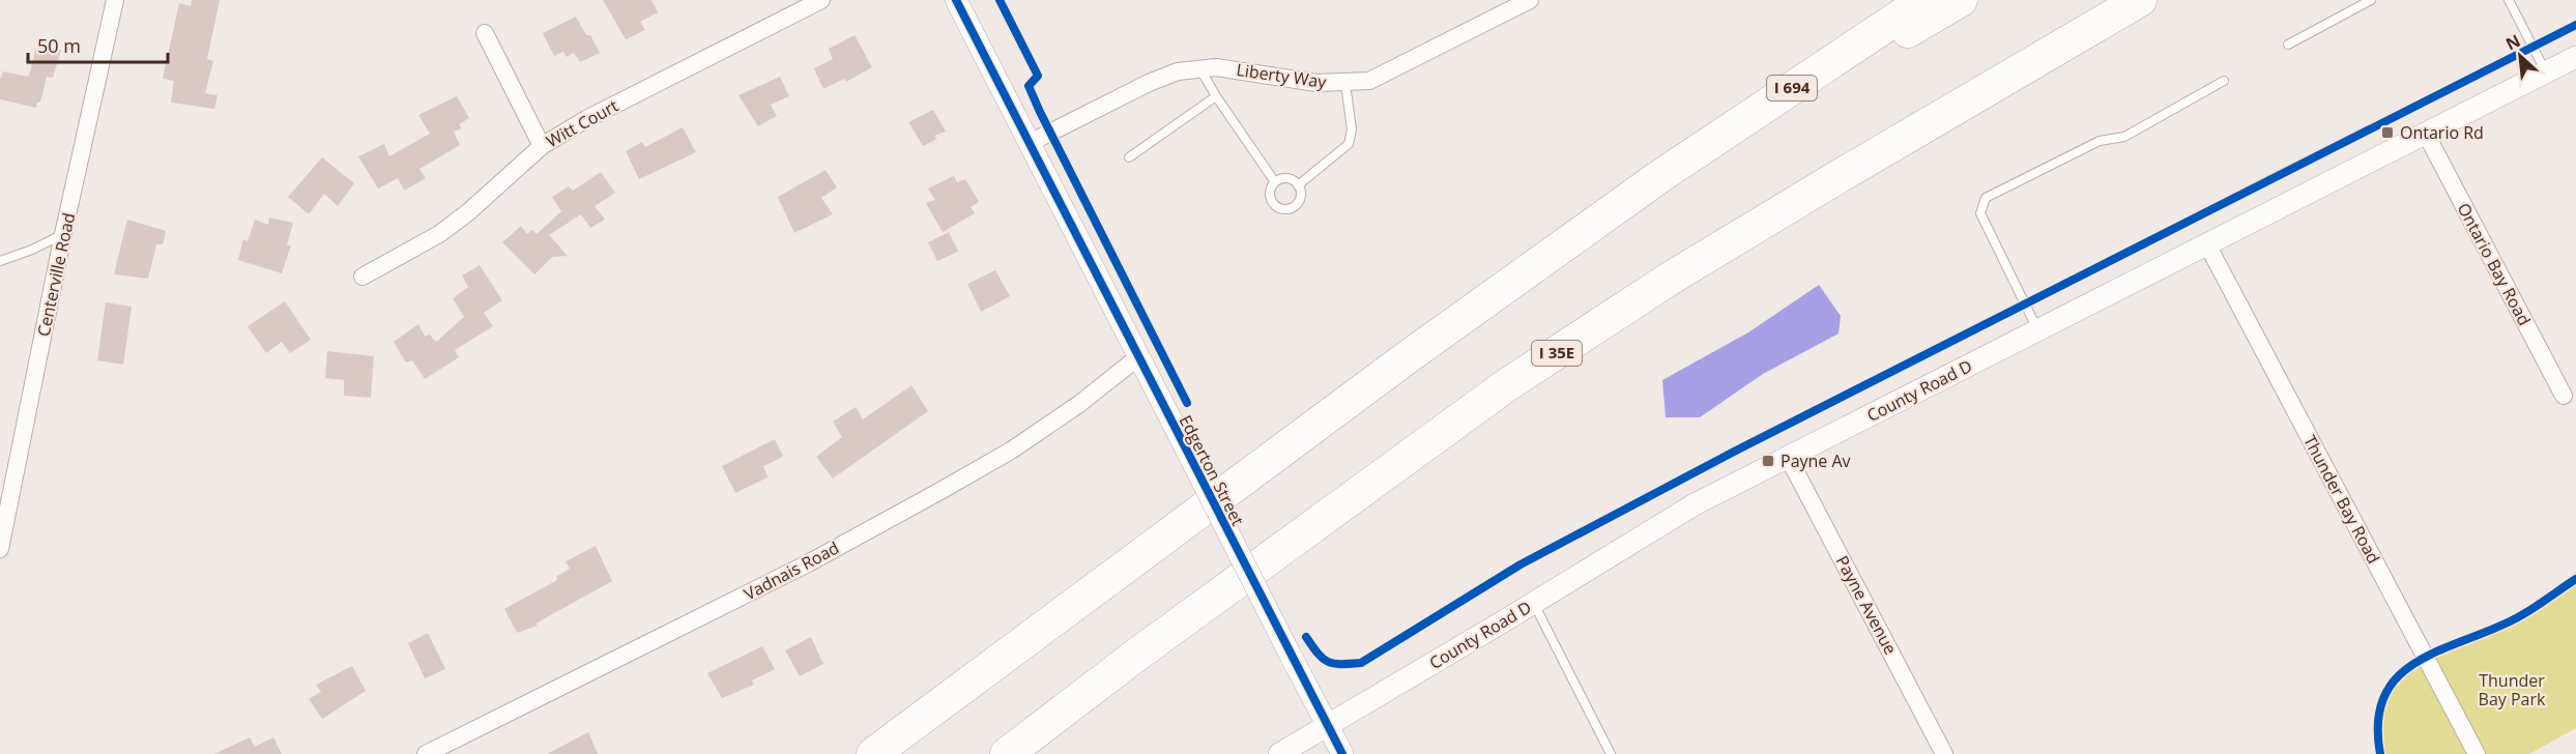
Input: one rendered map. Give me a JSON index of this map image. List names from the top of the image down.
{
  "streets": {
    "highway": ["I 694", "I 35E"],
    "street": [
      "Liberty Way",
      "Witt Court",
      "Ontario Bay Road",
      "Centerville Road",
      "County Road D",
      "Edgerton Street",
      "Thunder Bay Road",
      "Vadnais Road",
      "Payne Avenue"
    ]
  },
  "crossings": [
    ["Liberty Way", "Edgerton Street"],
    ["Ontario Bay Road", "County Road D"],
    ["County Road D", "Edgerton Street"],
    ["County Road D", "Thunder Bay Road"],
    ["County Road D", "Payne Avenue"],
    ["Edgerton Street", "Vadnais Road"]
  ],
  "parks": ["Thunder Bay Park"],
  "places": {
    "transit": ["Ontario Rd", "Payne Av"]
  },
  "scale_bar": "50 m",
  "north": "top left"
}
